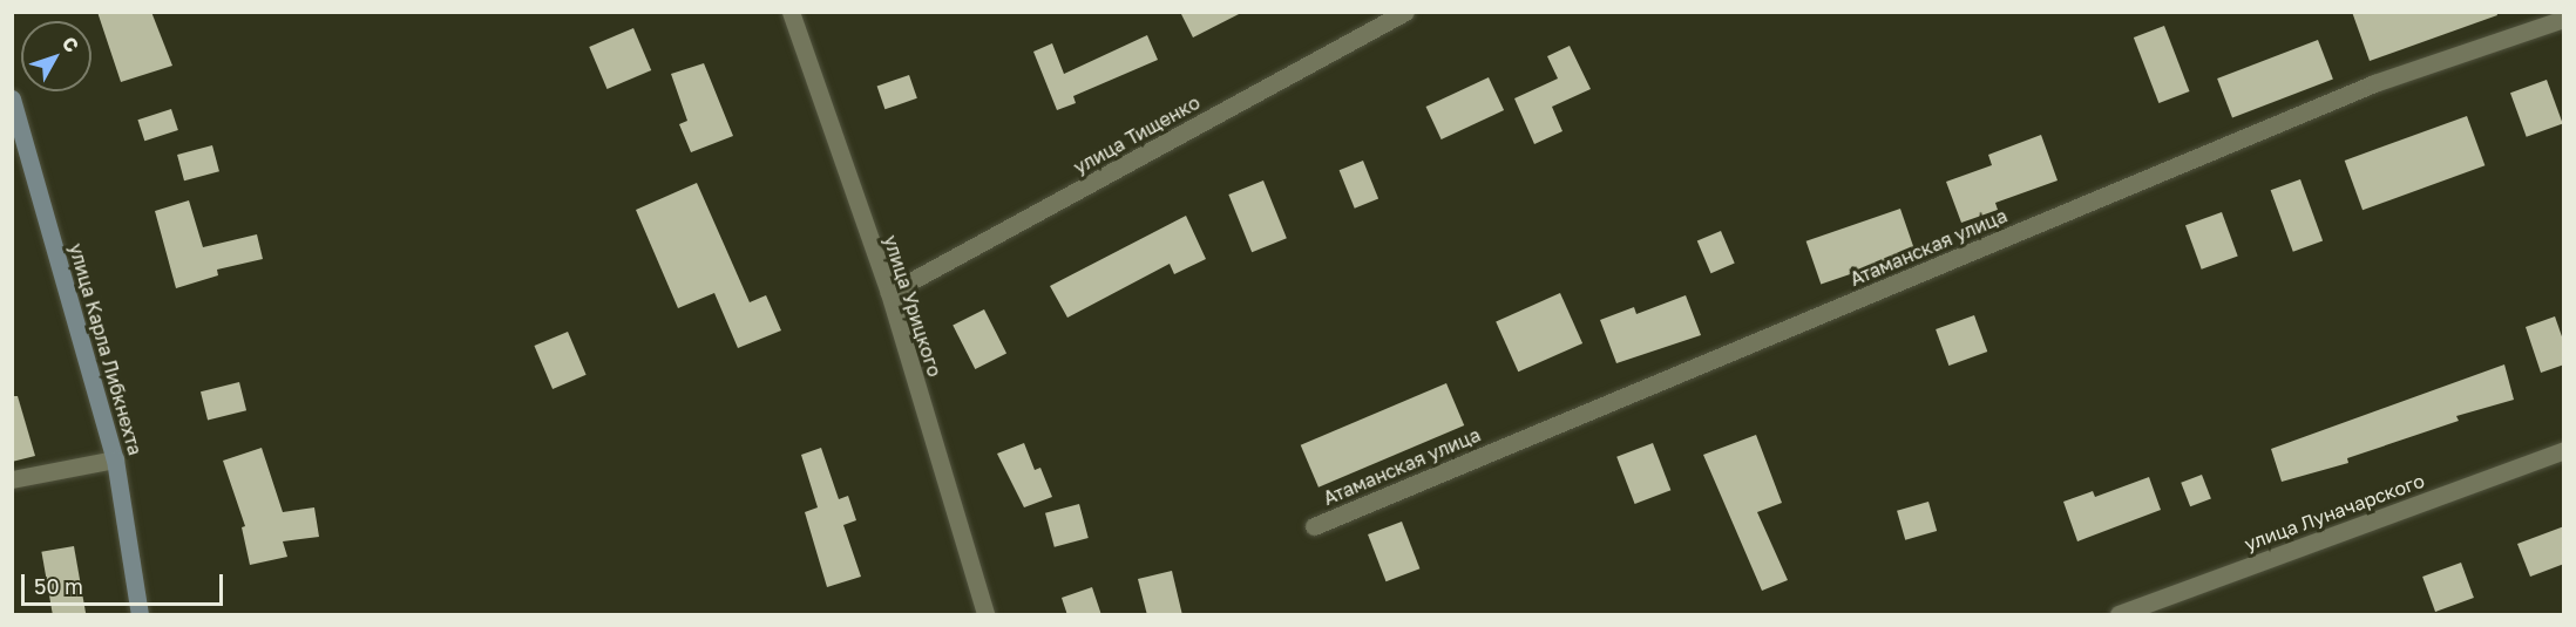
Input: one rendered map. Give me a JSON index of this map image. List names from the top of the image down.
{
  "streets": {
    "main road": ["улица Карла Либкнехта"],
    "street": [
      "улица Тищенко",
      "Атаманская улица",
      "улица Урицкого",
      "улица Луначарского"
    ]
  },
  "crossings": [
    ["улица Тищенко", "улица Урицкого"]
  ],
  "scale_bar": "50 m",
  "north": "top right"
}
